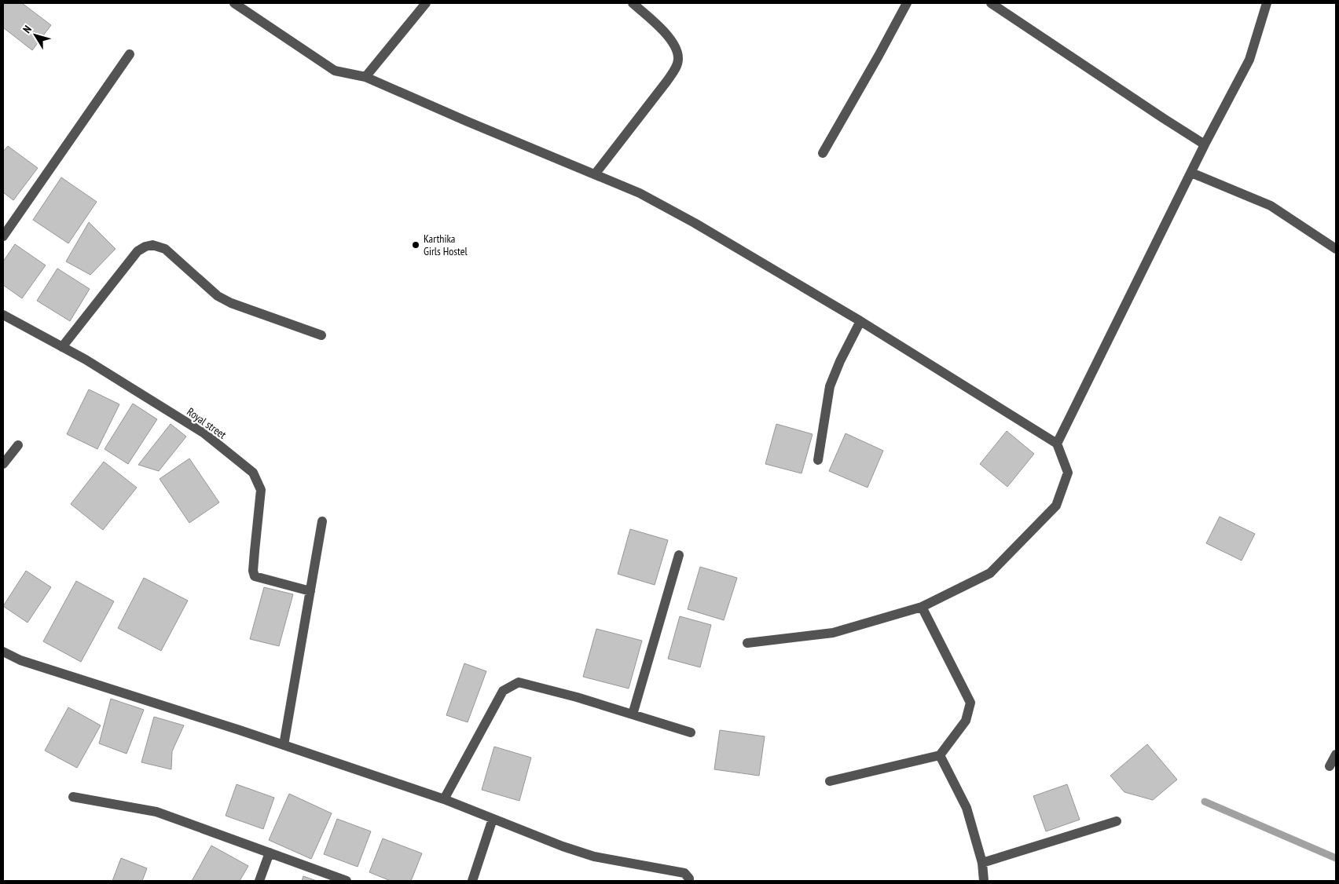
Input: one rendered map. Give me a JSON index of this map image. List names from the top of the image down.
{
  "streets": {
    "street": ["Royal street"]
  },
  "places": ["Karthika Girls Hostel"],
  "north": "top left"
}
